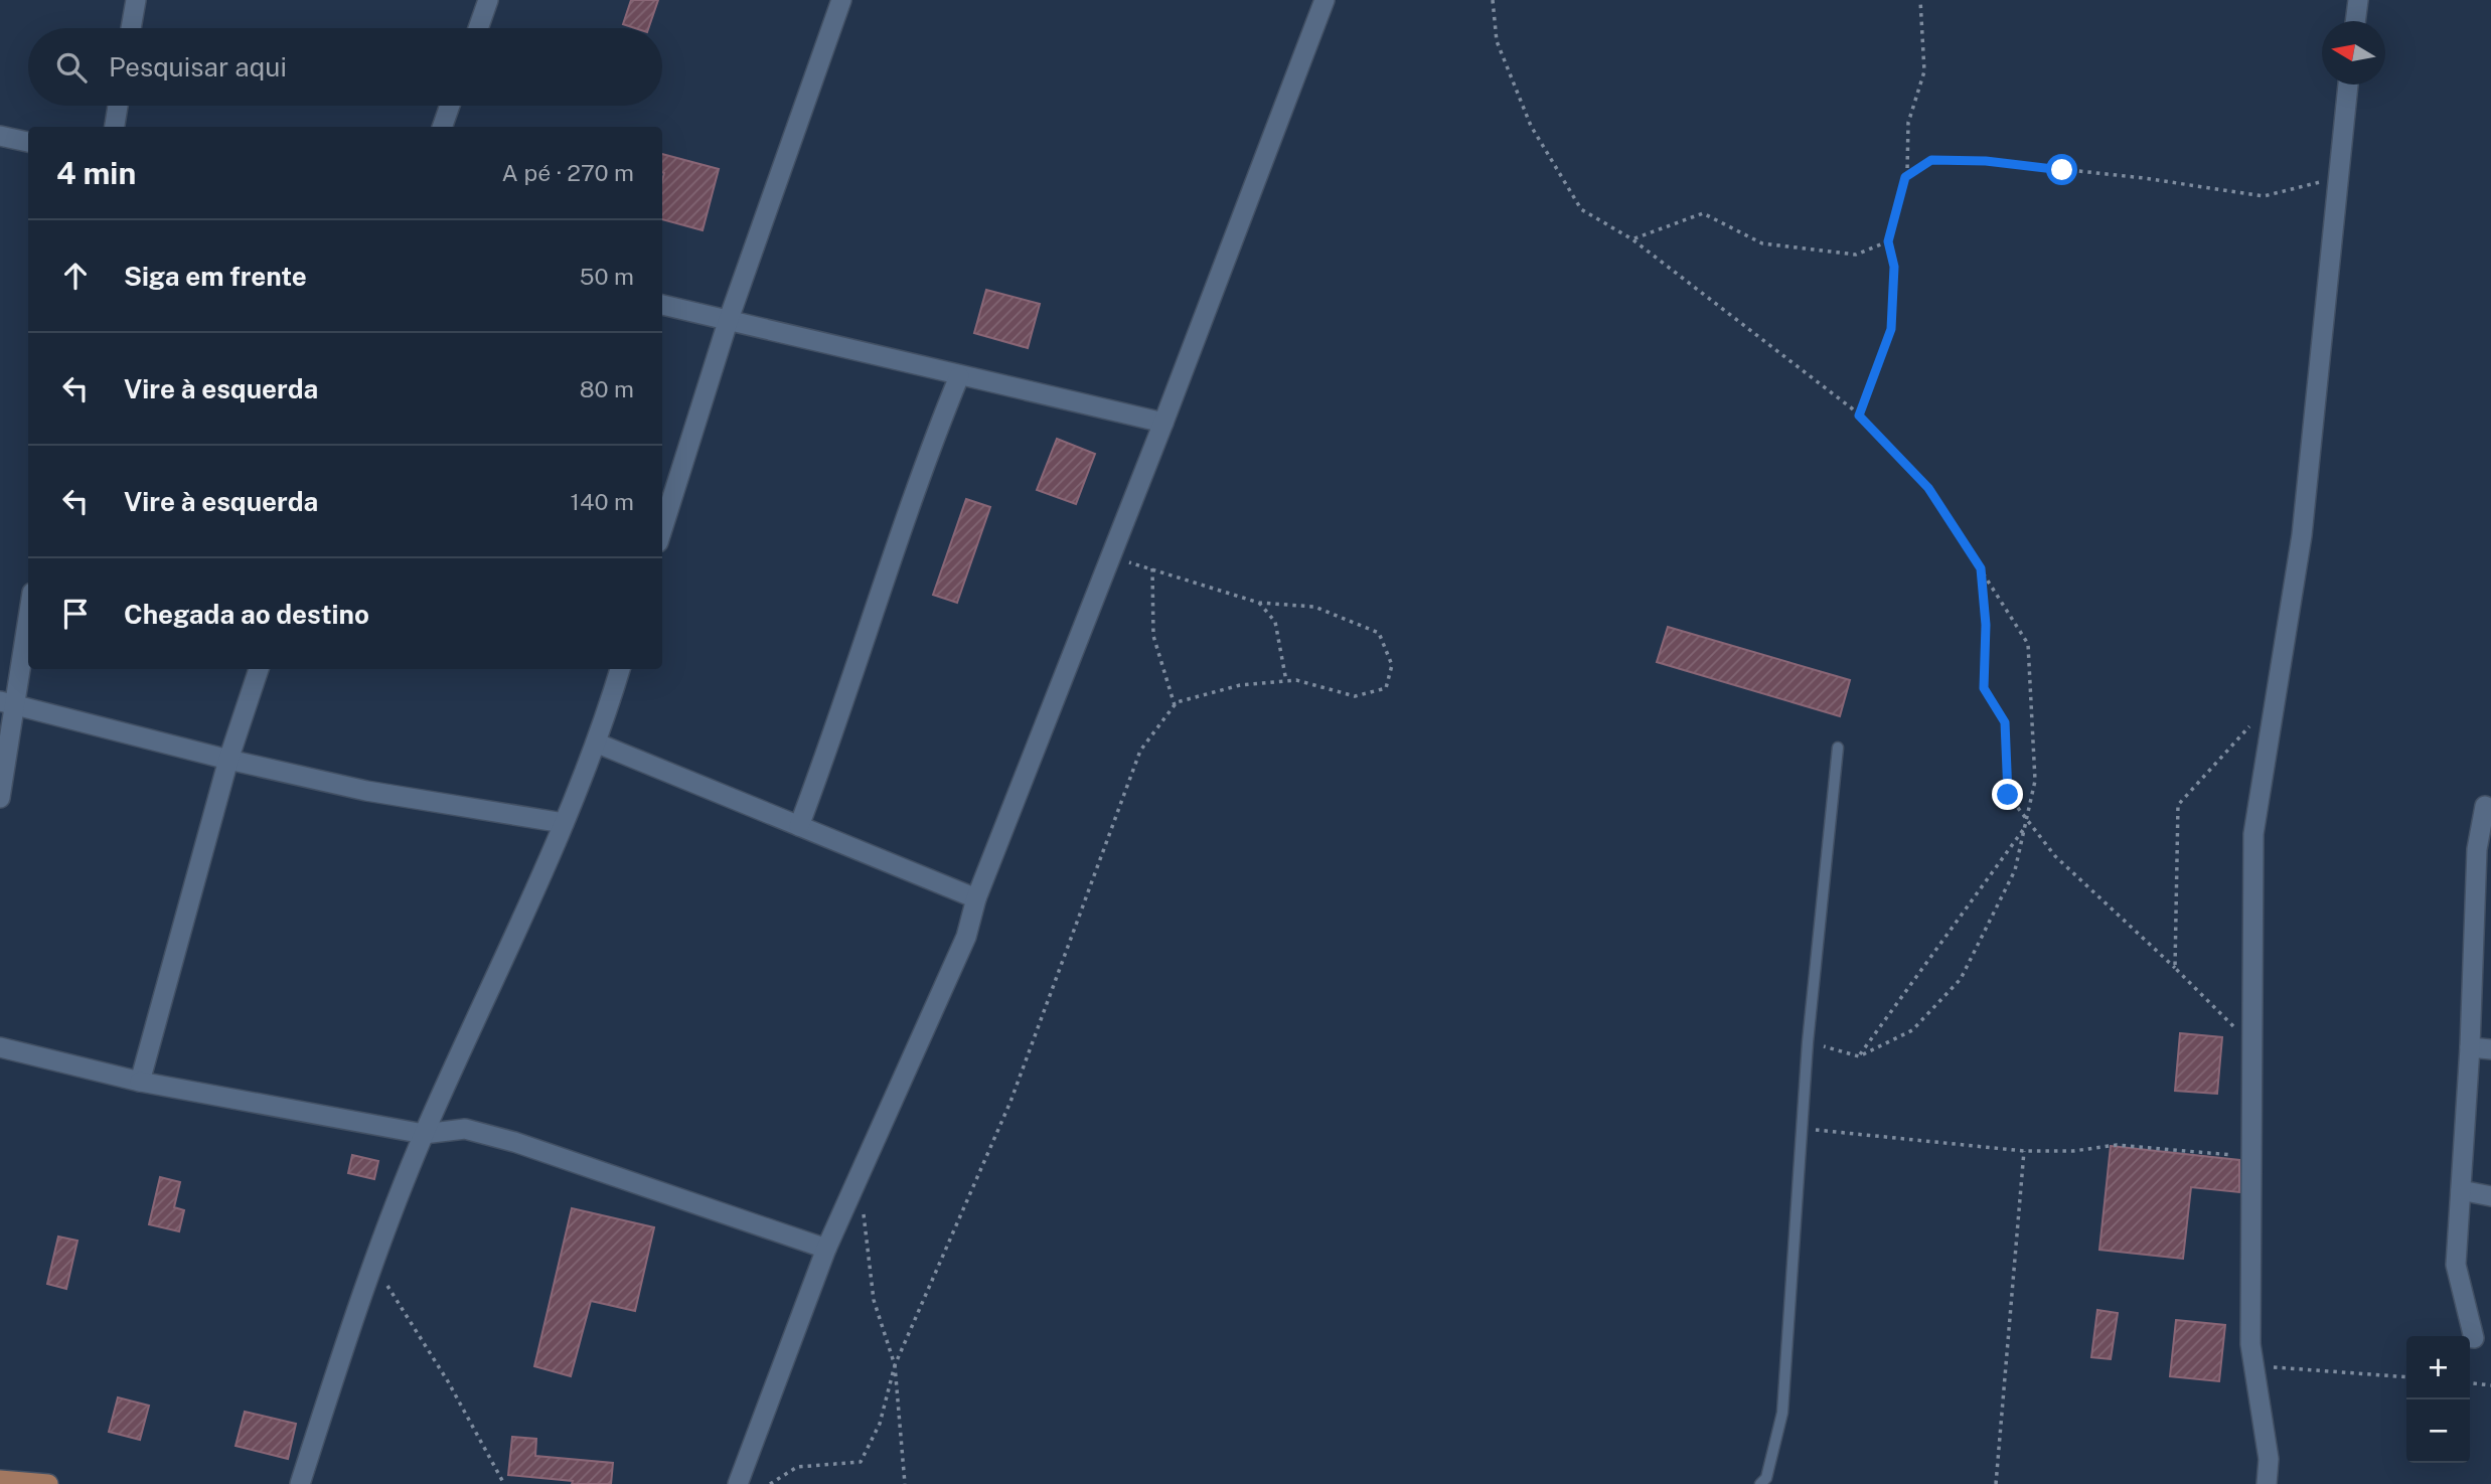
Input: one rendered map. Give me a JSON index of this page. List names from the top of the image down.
{
  "north": "left",
  "page": {
    "search": "Pesquisar aqui",
    "heading": ["4 min", "A pé · 270 m"],
    "list": [
      ["Siga em frente", "50 m"],
      ["Vire à esquerda", "80 m"],
      ["Vire à esquerda", "140 m"],
      "Chegada ao destino"
    ],
    "map_buttons": ["+", "−"]
  }
}
